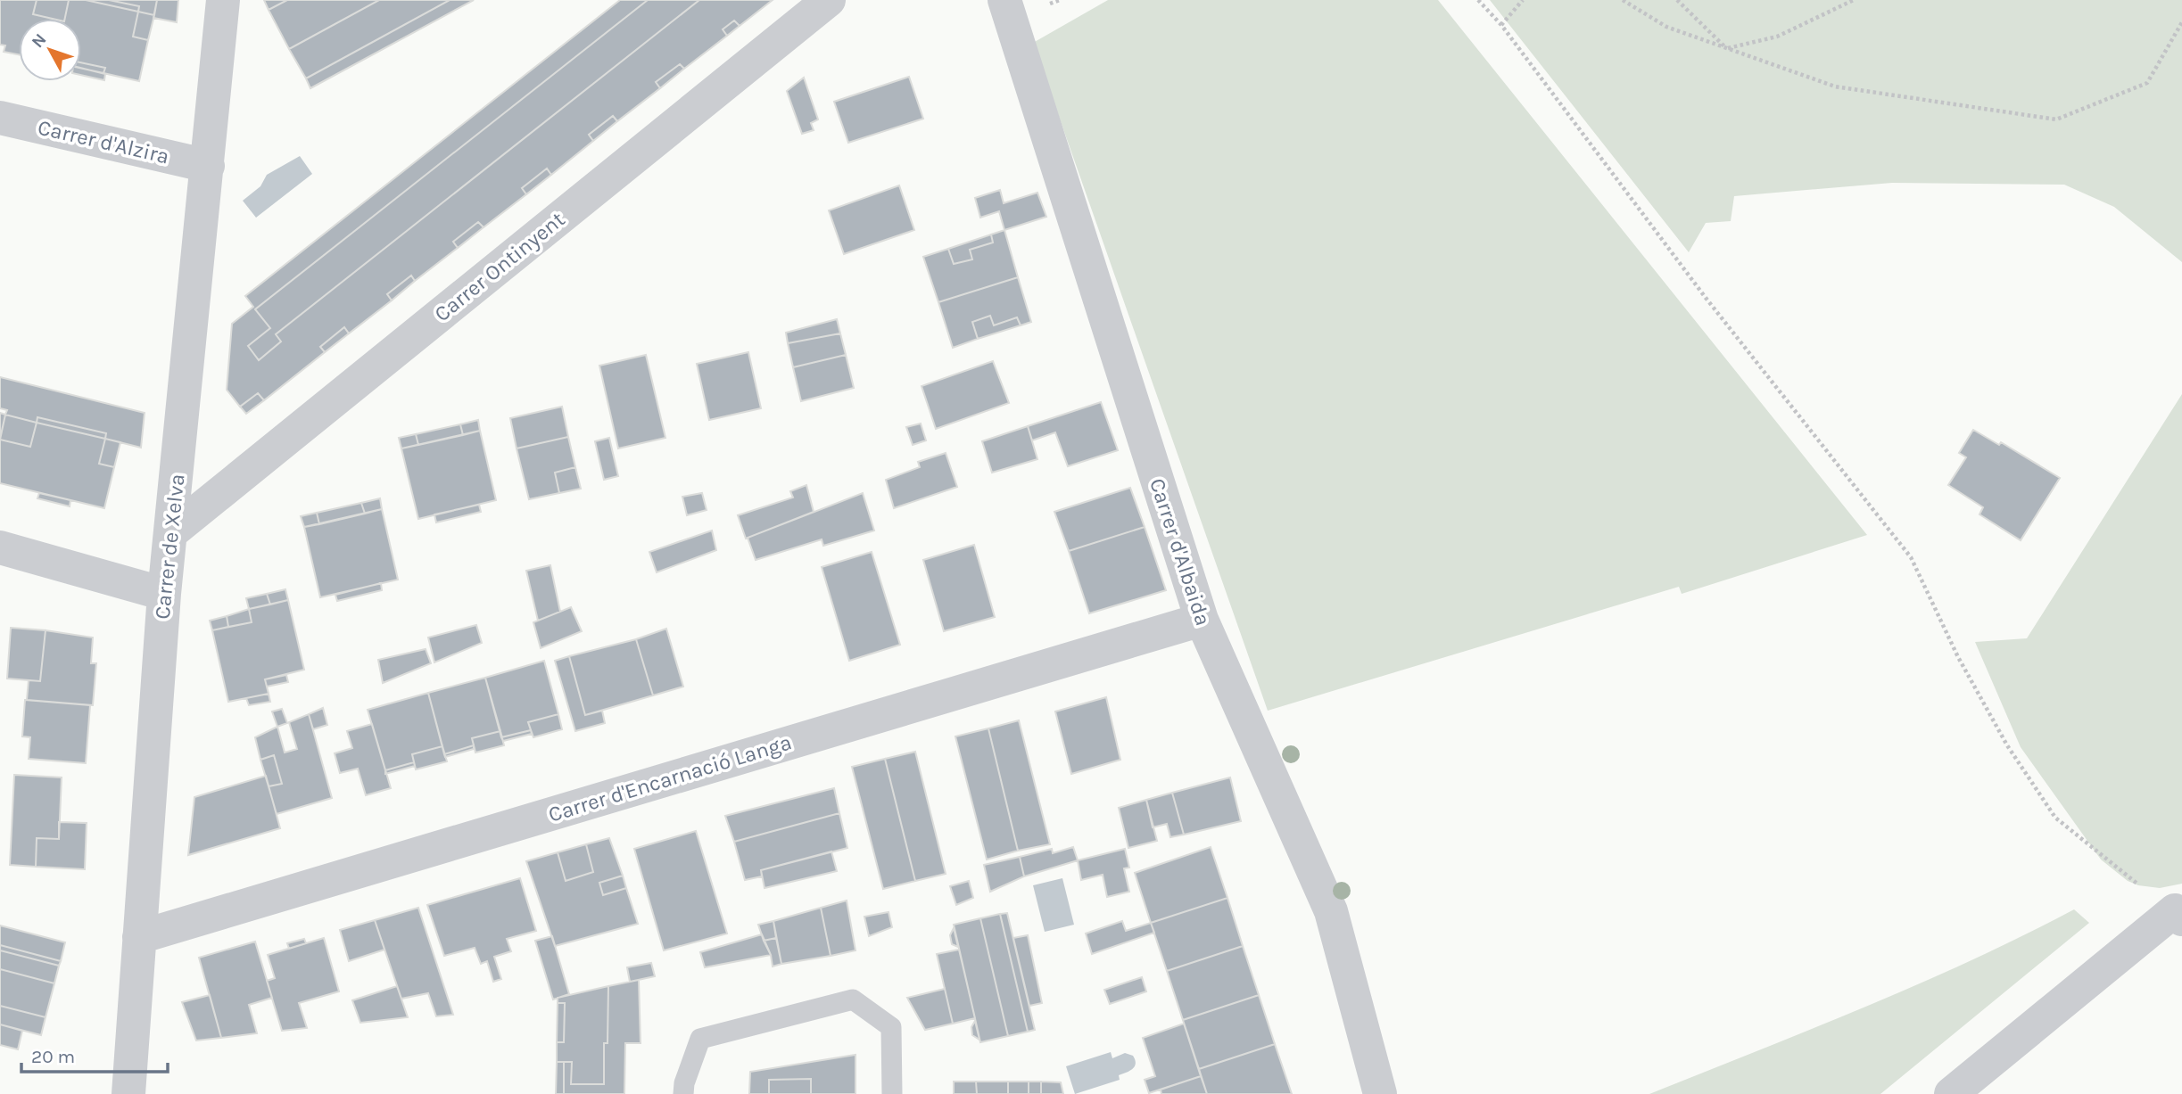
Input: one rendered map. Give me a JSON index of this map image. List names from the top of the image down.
{
  "streets": {
    "street": [
      "Carrer d'Alzira",
      "Carrer Ontinyent",
      "Carrer de Xelva",
      "Carrer d'Albaida",
      "Carrer d'Encarnació Langa"
    ]
  },
  "crossings": [
    ["Carrer d'Alzira", "Carrer de Xelva"],
    ["Carrer Ontinyent", "Carrer de Xelva"],
    ["Carrer de Xelva", "Carrer d'Encarnació Langa"],
    ["Carrer d'Albaida", "Carrer d'Encarnació Langa"]
  ],
  "scale_bar": "20 m",
  "north": "top left"
}
